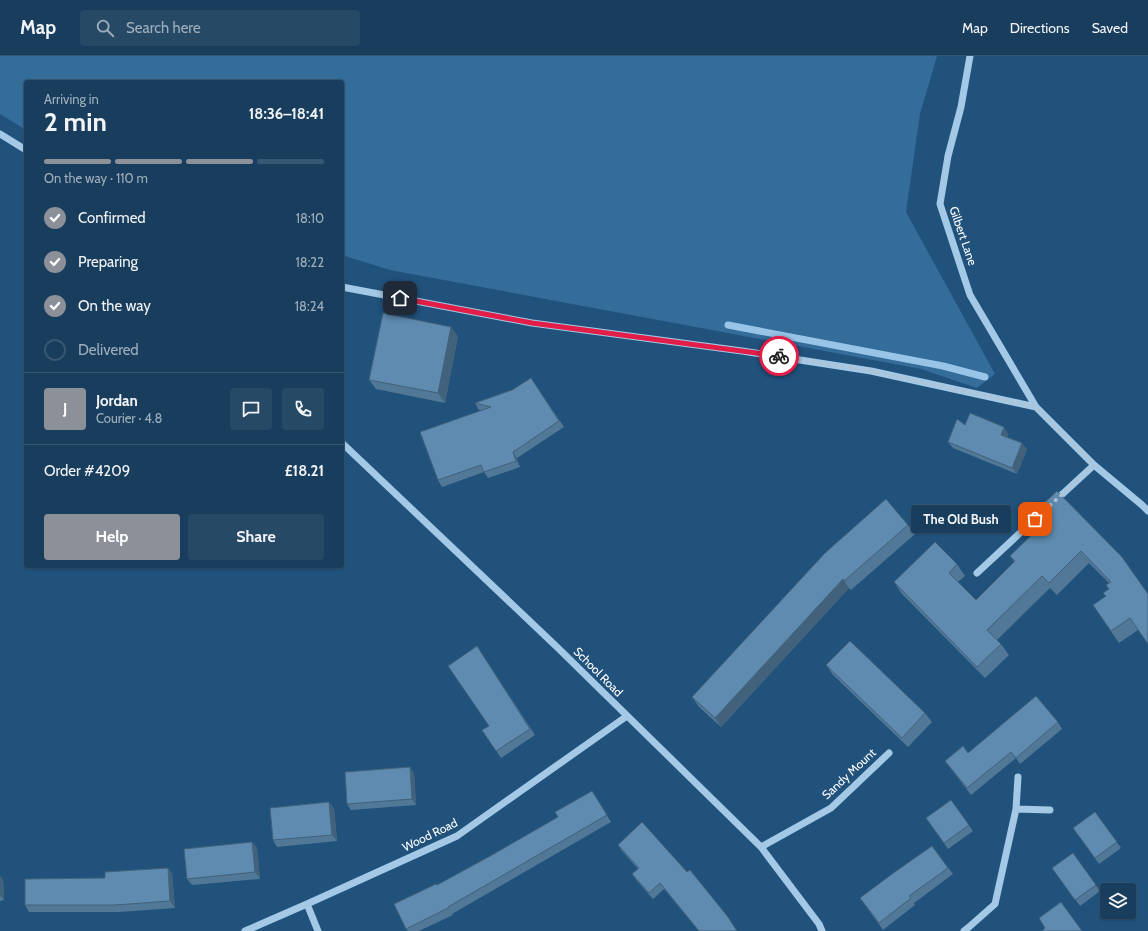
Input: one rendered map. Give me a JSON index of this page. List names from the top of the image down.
{
  "streets": {
    "street": [
      "Gilbert Lane",
      "School Road",
      "Sandy Mount",
      "Wood Road"
    ]
  },
  "crossings": [
    ["School Road", "Sandy Mount"],
    ["School Road", "Wood Road"]
  ],
  "places": ["The Old Bush"],
  "page": {
    "header": "Map",
    "search": "Search here",
    "nav": ["Map", "Directions", "Saved"],
    "heading": ["2 min", "Arriving in", "18:36–18:41"],
    "panel": [
      "Jordan",
      "Courier · 4.8",
      "Order #4209",
      "£18.21"
    ],
    "bar": "On the way · 110 m",
    "list": [
      ["Confirmed", "18:10"],
      ["Preparing", "18:22"],
      ["On the way", "18:24"],
      "Delivered"
    ],
    "round": "J",
    "bubble": "The Old Bush",
    "buttons": ["Help", "Share"]
  }
}
